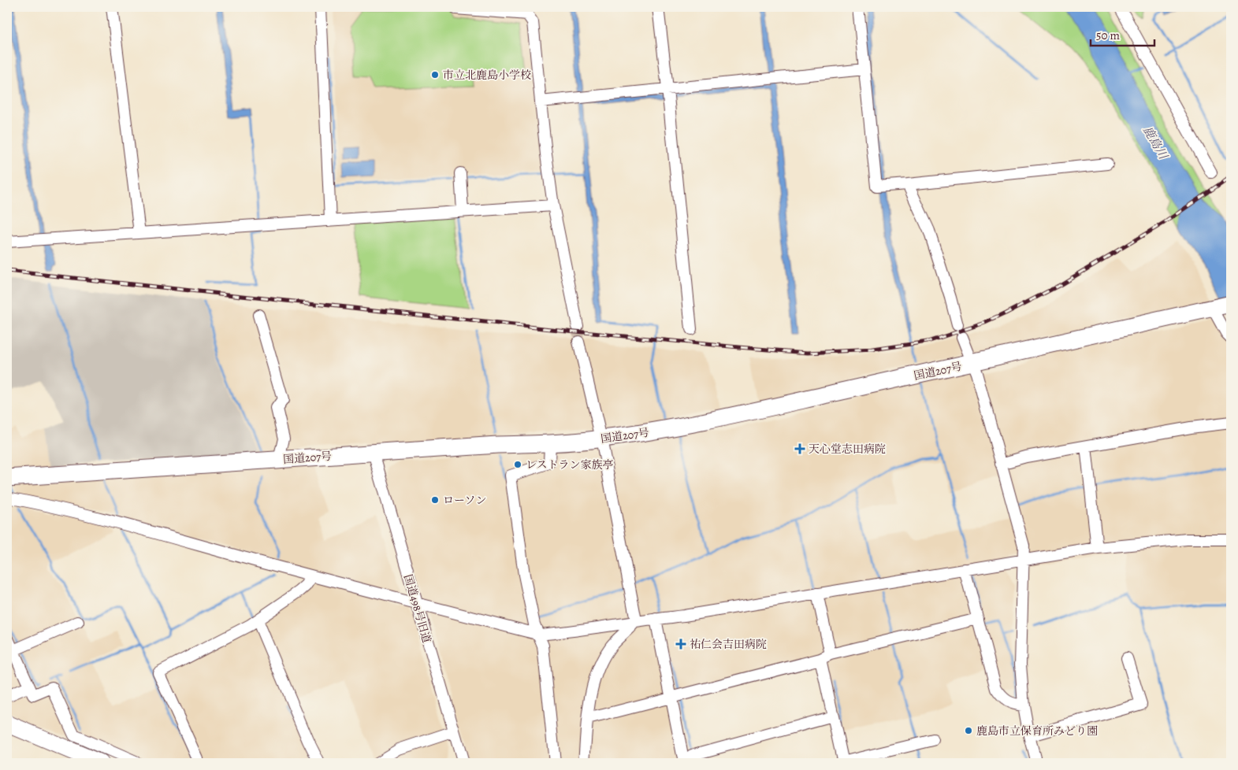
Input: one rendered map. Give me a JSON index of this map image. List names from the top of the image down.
{
  "streets": {
    "highway": ["国道207号"],
    "street": ["国道498号旧道"]
  },
  "crossings": [
    ["国道207号", "国道498号旧道"]
  ],
  "water": ["鹿島川"],
  "places": {
    "other": [
      "市立北鹿島小学校",
      "レストラン家族亭",
      "ローソン",
      "鹿島市立保育所みどり園"
    ],
    "health": ["天心堂志田病院", "祐仁会吉田病院"]
  },
  "scale_bar": "50 m"
}
